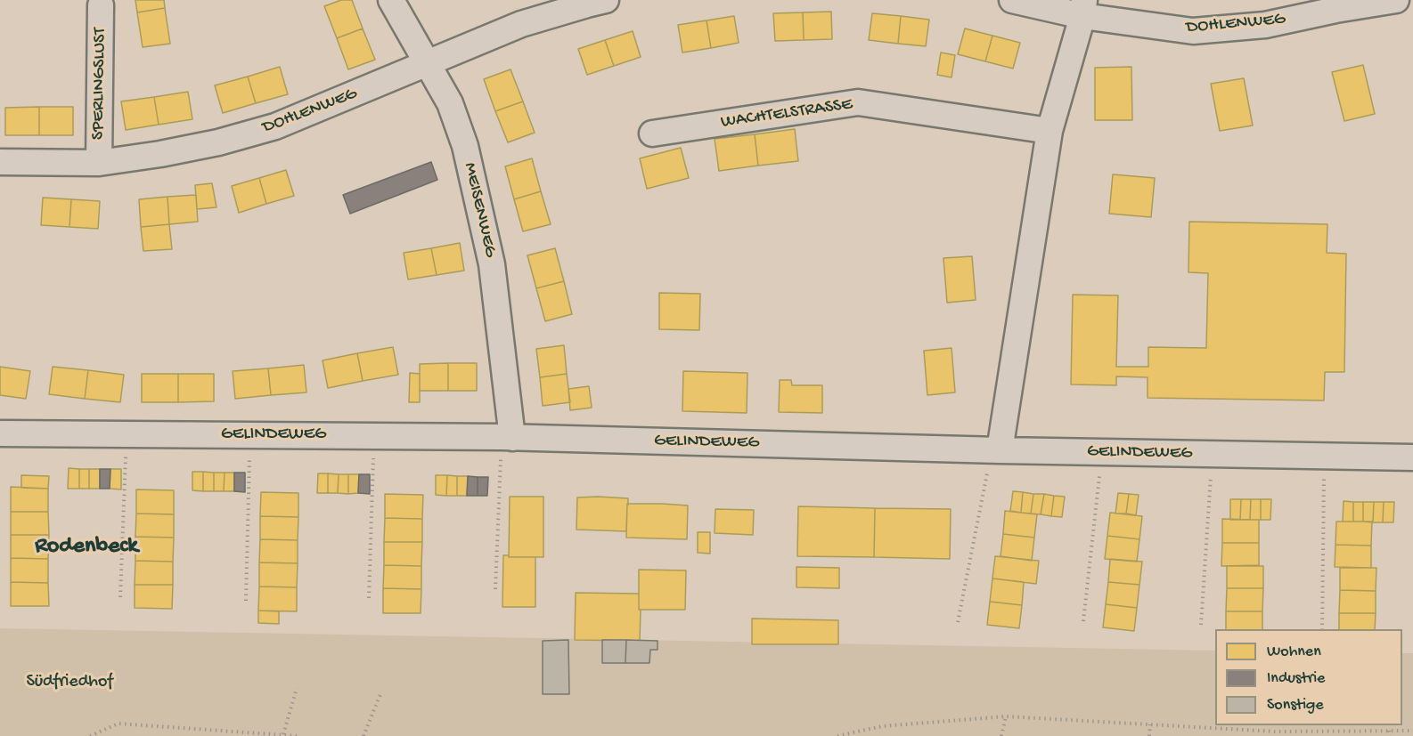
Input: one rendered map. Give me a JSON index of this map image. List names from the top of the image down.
{
  "streets": {
    "street": [
      "DOHLENWEG",
      "SPERLINGSLUST",
      "WACHTELSTRASSE",
      "MEISENWEG",
      "GELINDEWEG"
    ]
  },
  "crossings": [
    ["DOHLENWEG", "SPERLINGSLUST"],
    ["DOHLENWEG", "MEISENWEG"],
    ["MEISENWEG", "GELINDEWEG"]
  ],
  "districts": ["Rodenbeck"],
  "parks": ["Südfriedhof"],
  "legend": ["Wohnen", "Industrie", "Sonstige"]
}
